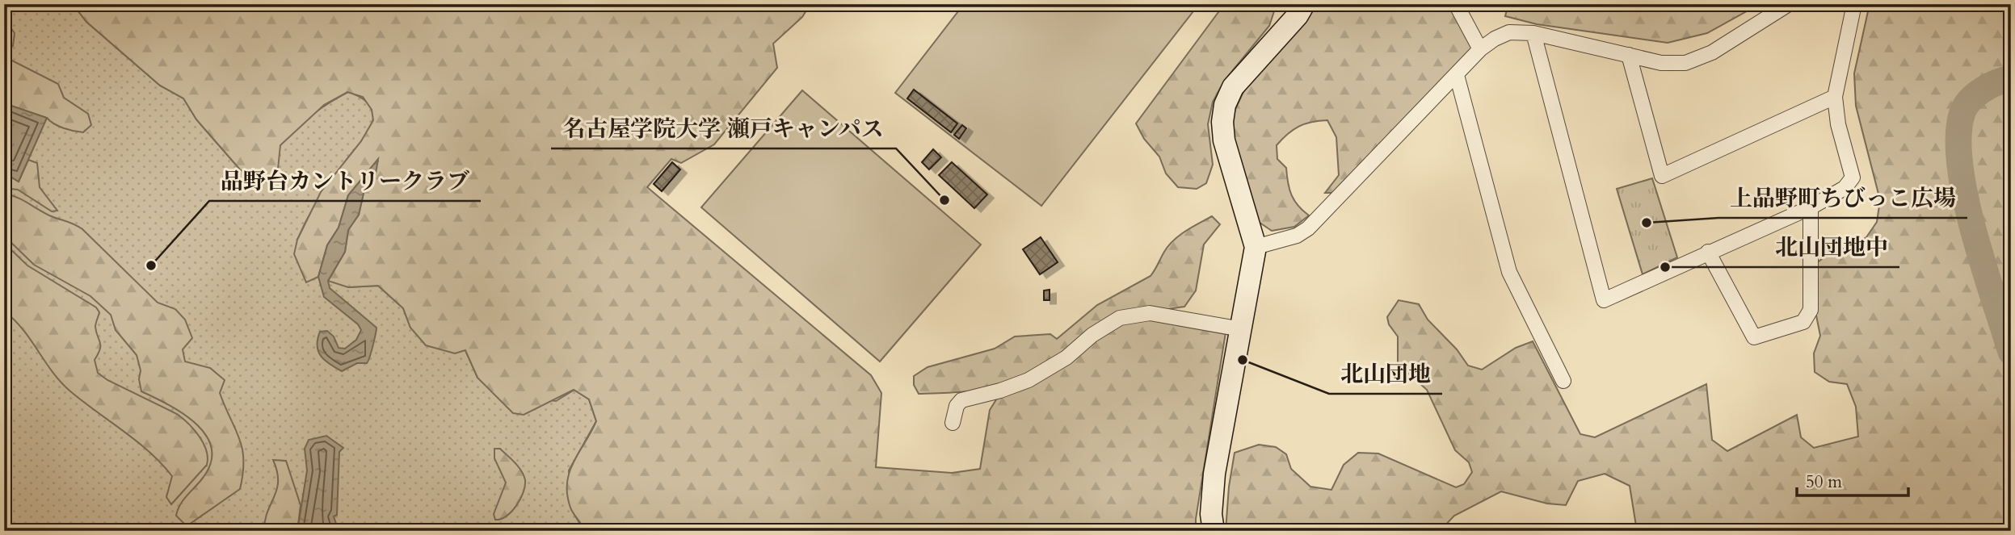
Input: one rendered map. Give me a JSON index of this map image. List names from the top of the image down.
{
  "places": [
    "名古屋学院大学 瀬戸キャンパス",
    "上品野町ちびっこ広場",
    "品野台カントリークラブ",
    "北山団地中",
    "北山団地"
  ],
  "scale_bar": "50 m"
}
